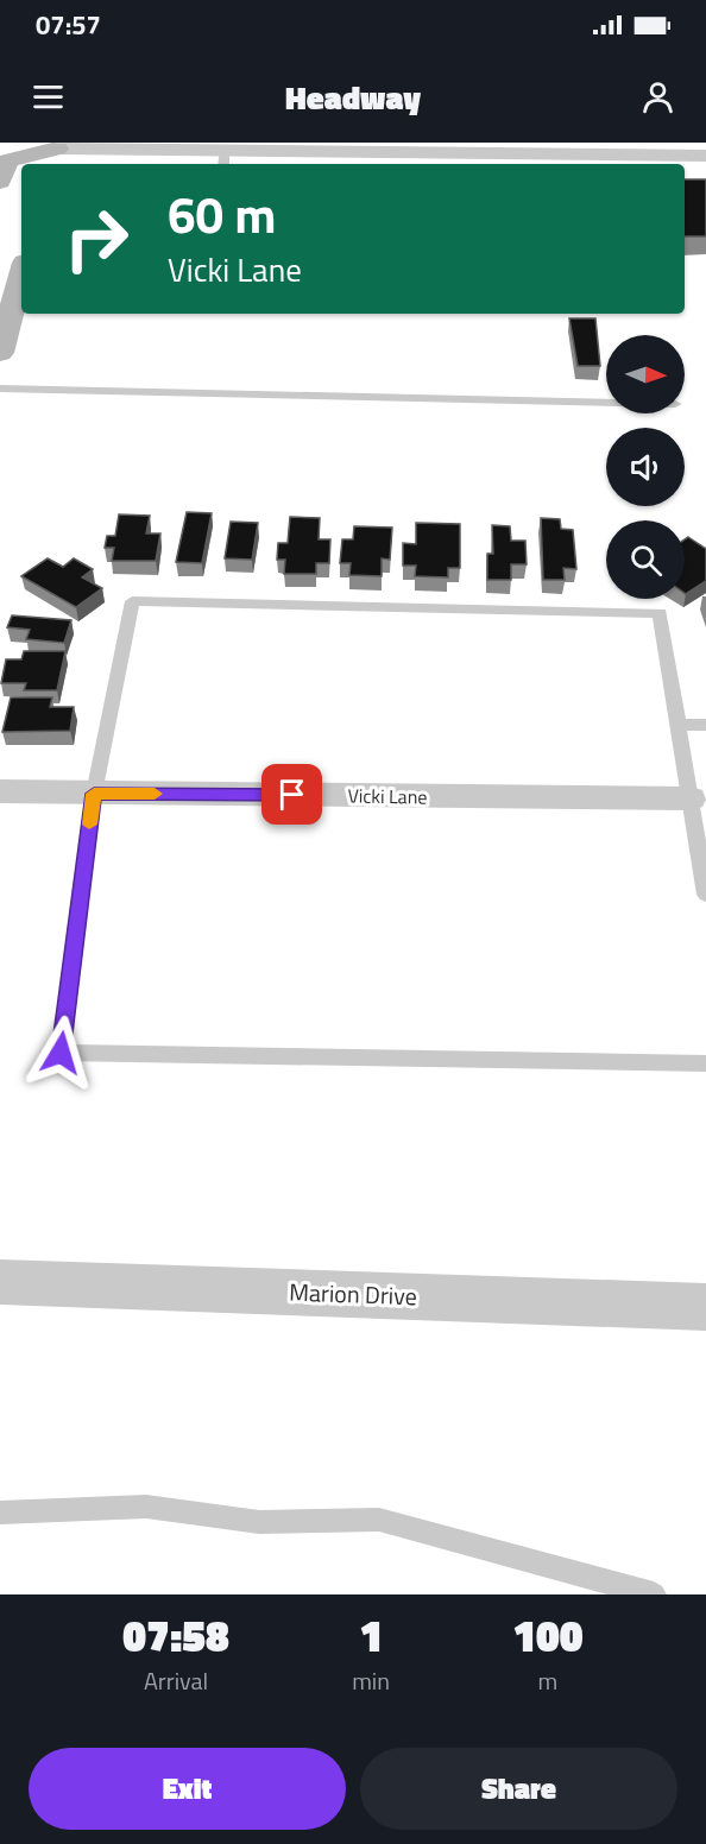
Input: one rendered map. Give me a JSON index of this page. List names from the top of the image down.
{
  "streets": {
    "street": ["Vicki Lane", "Marion Drive"]
  },
  "north": "right",
  "page": {
    "status": "07:57",
    "header": "Headway",
    "turn": ["60 m", "Vicki Lane"],
    "eta": [
      "07:58",
      "Arrival",
      "1",
      "min",
      "100",
      "m"
    ],
    "buttons": ["Exit", "Share"]
  }
}
